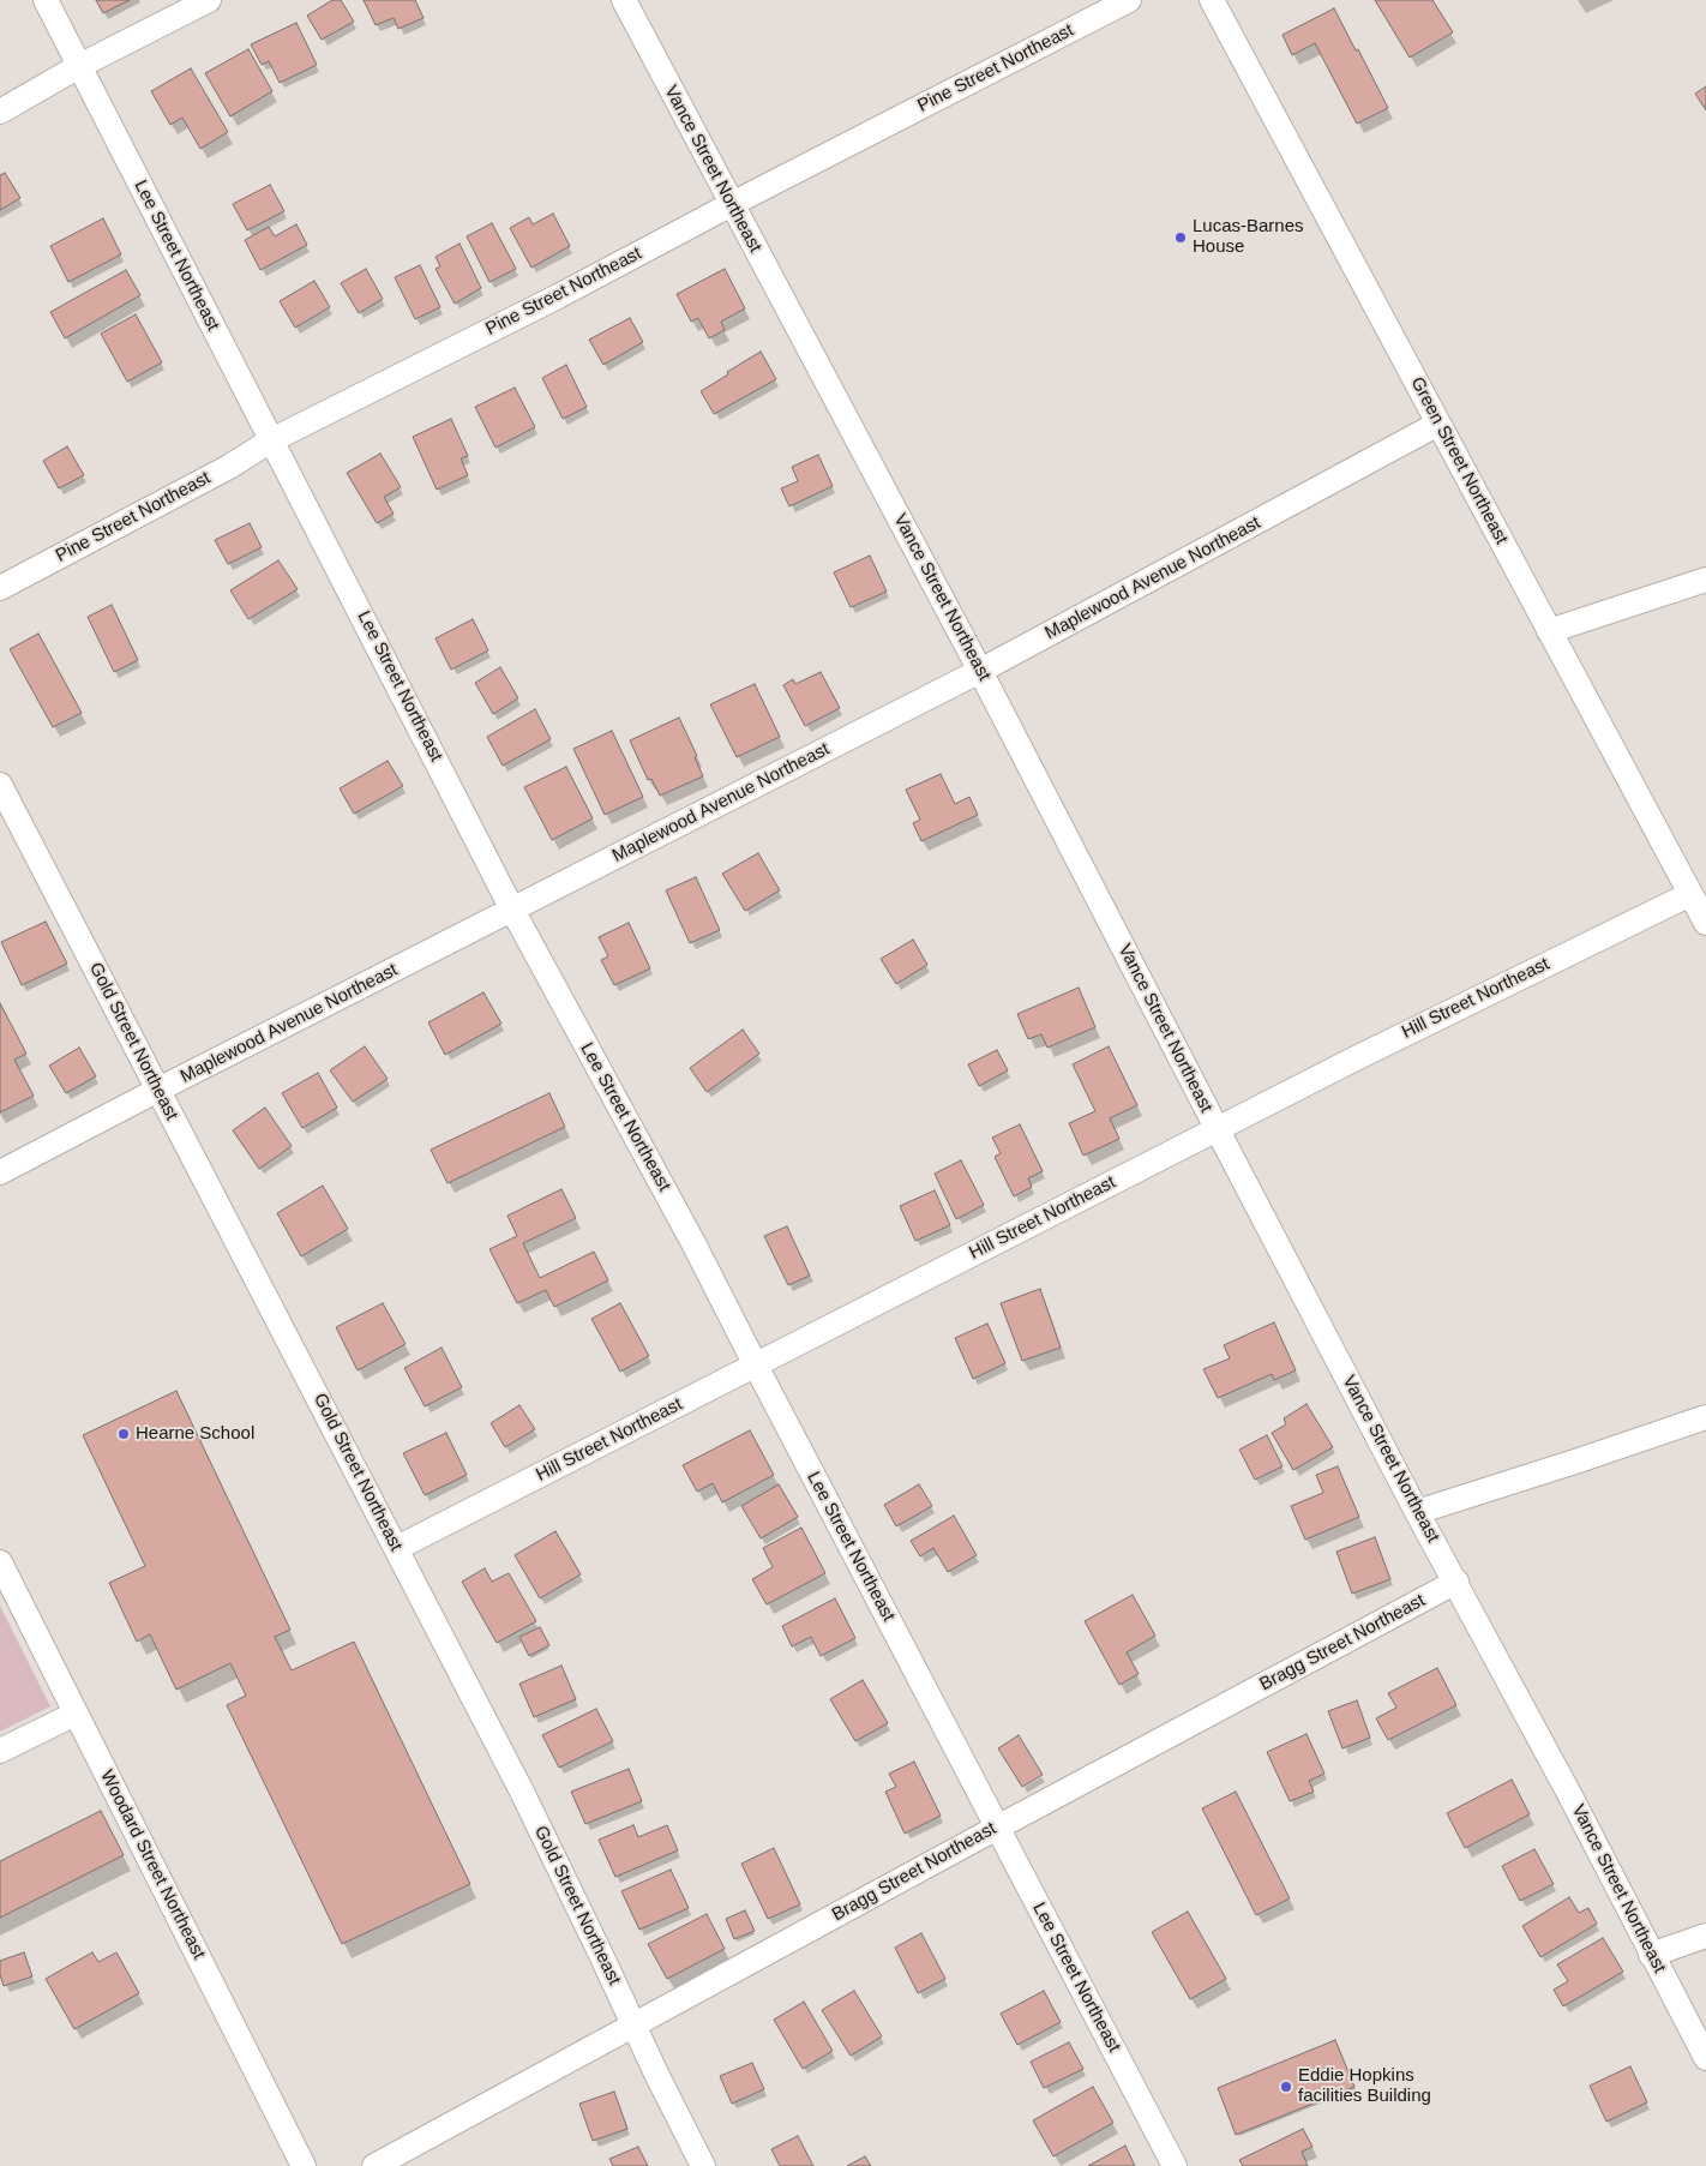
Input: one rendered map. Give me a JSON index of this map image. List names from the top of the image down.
{
  "streets": {
    "street": [
      "Pine Street Northeast",
      "Vance Street Northeast",
      "Lee Street Northeast",
      "Green Street Northeast",
      "Maplewood Avenue Northeast",
      "Hill Street Northeast",
      "Gold Street Northeast",
      "Bragg Street Northeast",
      "Woodard Street Northeast"
    ]
  },
  "crossings": [
    ["Pine Street Northeast", "Vance Street Northeast"],
    ["Pine Street Northeast", "Lee Street Northeast"],
    ["Vance Street Northeast", "Maplewood Avenue Northeast"],
    ["Vance Street Northeast", "Hill Street Northeast"],
    ["Vance Street Northeast", "Bragg Street Northeast"],
    ["Lee Street Northeast", "Maplewood Avenue Northeast"],
    ["Lee Street Northeast", "Hill Street Northeast"],
    ["Lee Street Northeast", "Bragg Street Northeast"],
    ["Green Street Northeast", "Maplewood Avenue Northeast"],
    ["Green Street Northeast", "Hill Street Northeast"],
    ["Maplewood Avenue Northeast", "Gold Street Northeast"],
    ["Hill Street Northeast", "Gold Street Northeast"],
    ["Gold Street Northeast", "Bragg Street Northeast"]
  ],
  "places": ["Lucas-Barnes House", "Hearne School", "Eddie Hopkins facilities Building"]
}
